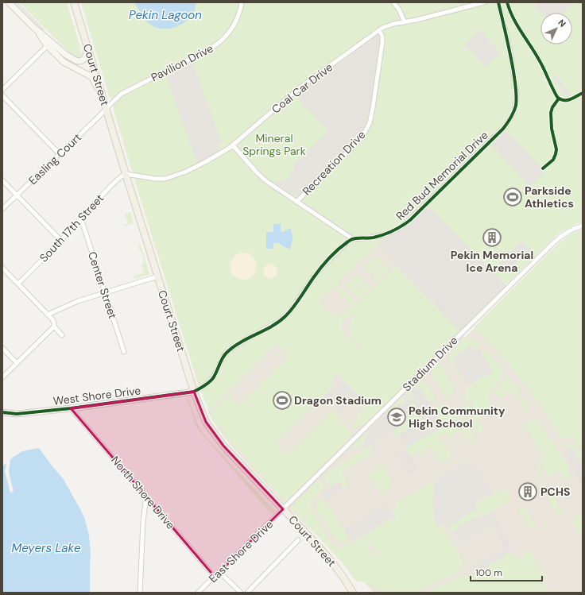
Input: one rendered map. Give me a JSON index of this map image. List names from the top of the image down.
{
  "streets": {
    "main road": ["Court Street"],
    "street": [
      "Pavilion Drive",
      "Coal Car Drive",
      "Easling Court",
      "Recreation Drive",
      "Red Bud Memorial Drive",
      "South 17th Street",
      "Center Street",
      "Stadium Drive",
      "West Shore Drive",
      "North Shore Drive",
      "East Shore Drive"
    ]
  },
  "crossings": [
    ["Pavilion Drive", "Court Street"],
    ["Pavilion Drive", "Easling Court"],
    ["Court Street", "Coal Car Drive"],
    ["Court Street", "Easling Court"],
    ["Court Street", "Red Bud Memorial Drive"],
    ["Court Street", "South 17th Street"],
    ["Court Street", "Stadium Drive"],
    ["Court Street", "West Shore Drive"],
    ["Court Street", "East Shore Drive"],
    ["Coal Car Drive", "Recreation Drive"],
    ["Coal Car Drive", "South 17th Street"],
    ["Red Bud Memorial Drive", "West Shore Drive"],
    ["South 17th Street", "Center Street"],
    ["Stadium Drive", "East Shore Drive"],
    ["West Shore Drive", "North Shore Drive"],
    ["North Shore Drive", "East Shore Drive"]
  ],
  "water": ["Pekin Lagoon", "Meyers Lake"],
  "parks": ["Mineral Springs Park"],
  "places": {
    "sports": ["Parkside Athletics", "Dragon Stadium"],
    "building": ["Pekin Memorial Ice Arena", "PCHS"],
    "school or university": ["Pekin Community High School"]
  },
  "scale_bar": "100 m",
  "north": "top right"
}
